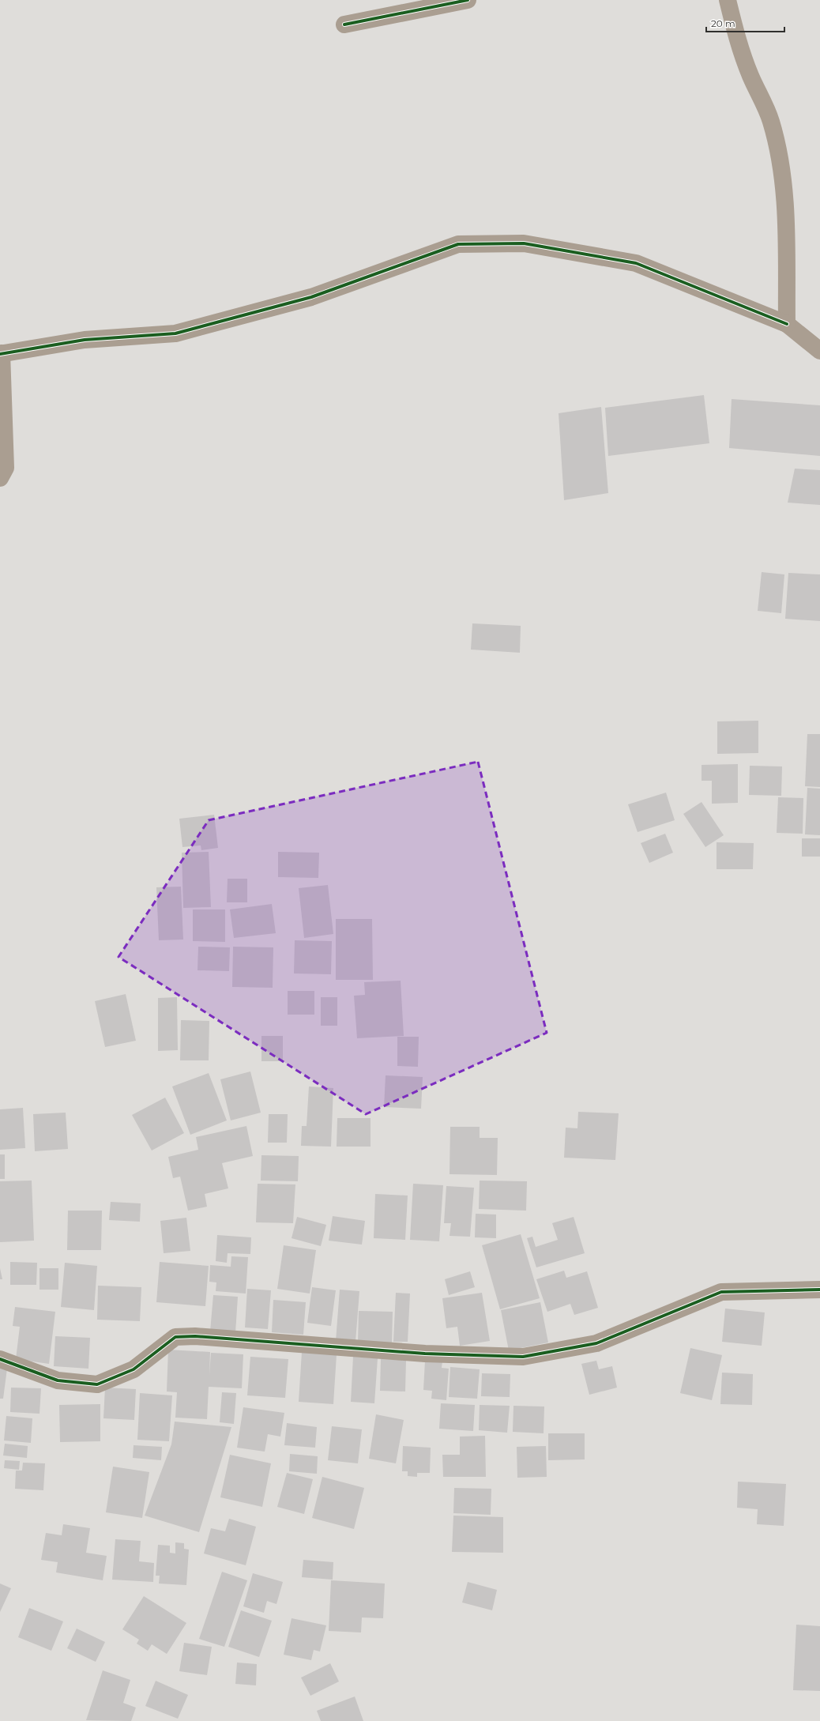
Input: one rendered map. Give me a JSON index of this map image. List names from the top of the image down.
{
  "scale_bar": "20 m"
}
